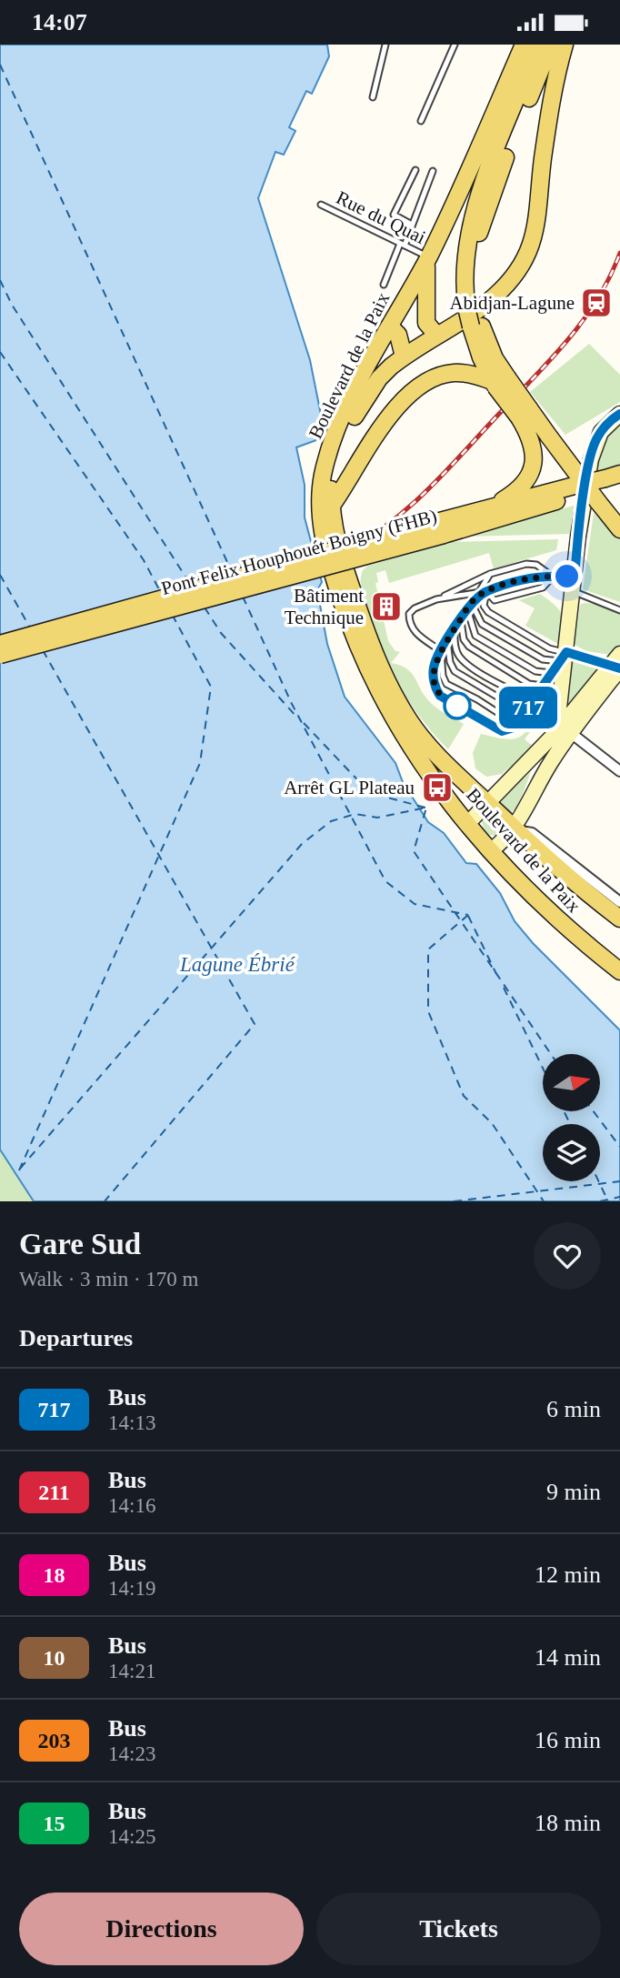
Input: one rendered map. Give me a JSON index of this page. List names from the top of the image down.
{
  "streets": {
    "main road": ["Boulevard de la Paix", "Pont Felix Houphouét Boigny (FHB)"],
    "lane": ["Rue du Quai"]
  },
  "crossings": [
    ["Rue du Quai", "Boulevard de la Paix"]
  ],
  "water": ["Lagune Ébrié"],
  "places": {
    "station": ["Abidjan-Lagune"],
    "building": ["Bâtiment Technique"],
    "bus stop": ["Arrêt GL Plateau"]
  },
  "lines": ["bus line 717"],
  "north": "right",
  "page": {
    "status": "14:07",
    "on_map": "717",
    "heading": [
      ["Gare Sud", "Walk · 3 min · 170 m"],
      "Departures"
    ],
    "list": [
      {
        "mark": "717",
        "name": "Bus",
        "note": "14:13",
        "value": "6 min"
      },
      {
        "mark": "211",
        "name": "Bus",
        "note": "14:16",
        "value": "9 min"
      },
      {
        "mark": "18",
        "name": "Bus",
        "note": "14:19",
        "value": "12 min"
      },
      {
        "mark": "10",
        "name": "Bus",
        "note": "14:21",
        "value": "14 min"
      },
      {
        "mark": "203",
        "name": "Bus",
        "note": "14:23",
        "value": "16 min"
      },
      {
        "mark": "15",
        "name": "Bus",
        "note": "14:25",
        "value": "18 min"
      }
    ],
    "buttons": ["Directions", "Tickets"]
  }
}
